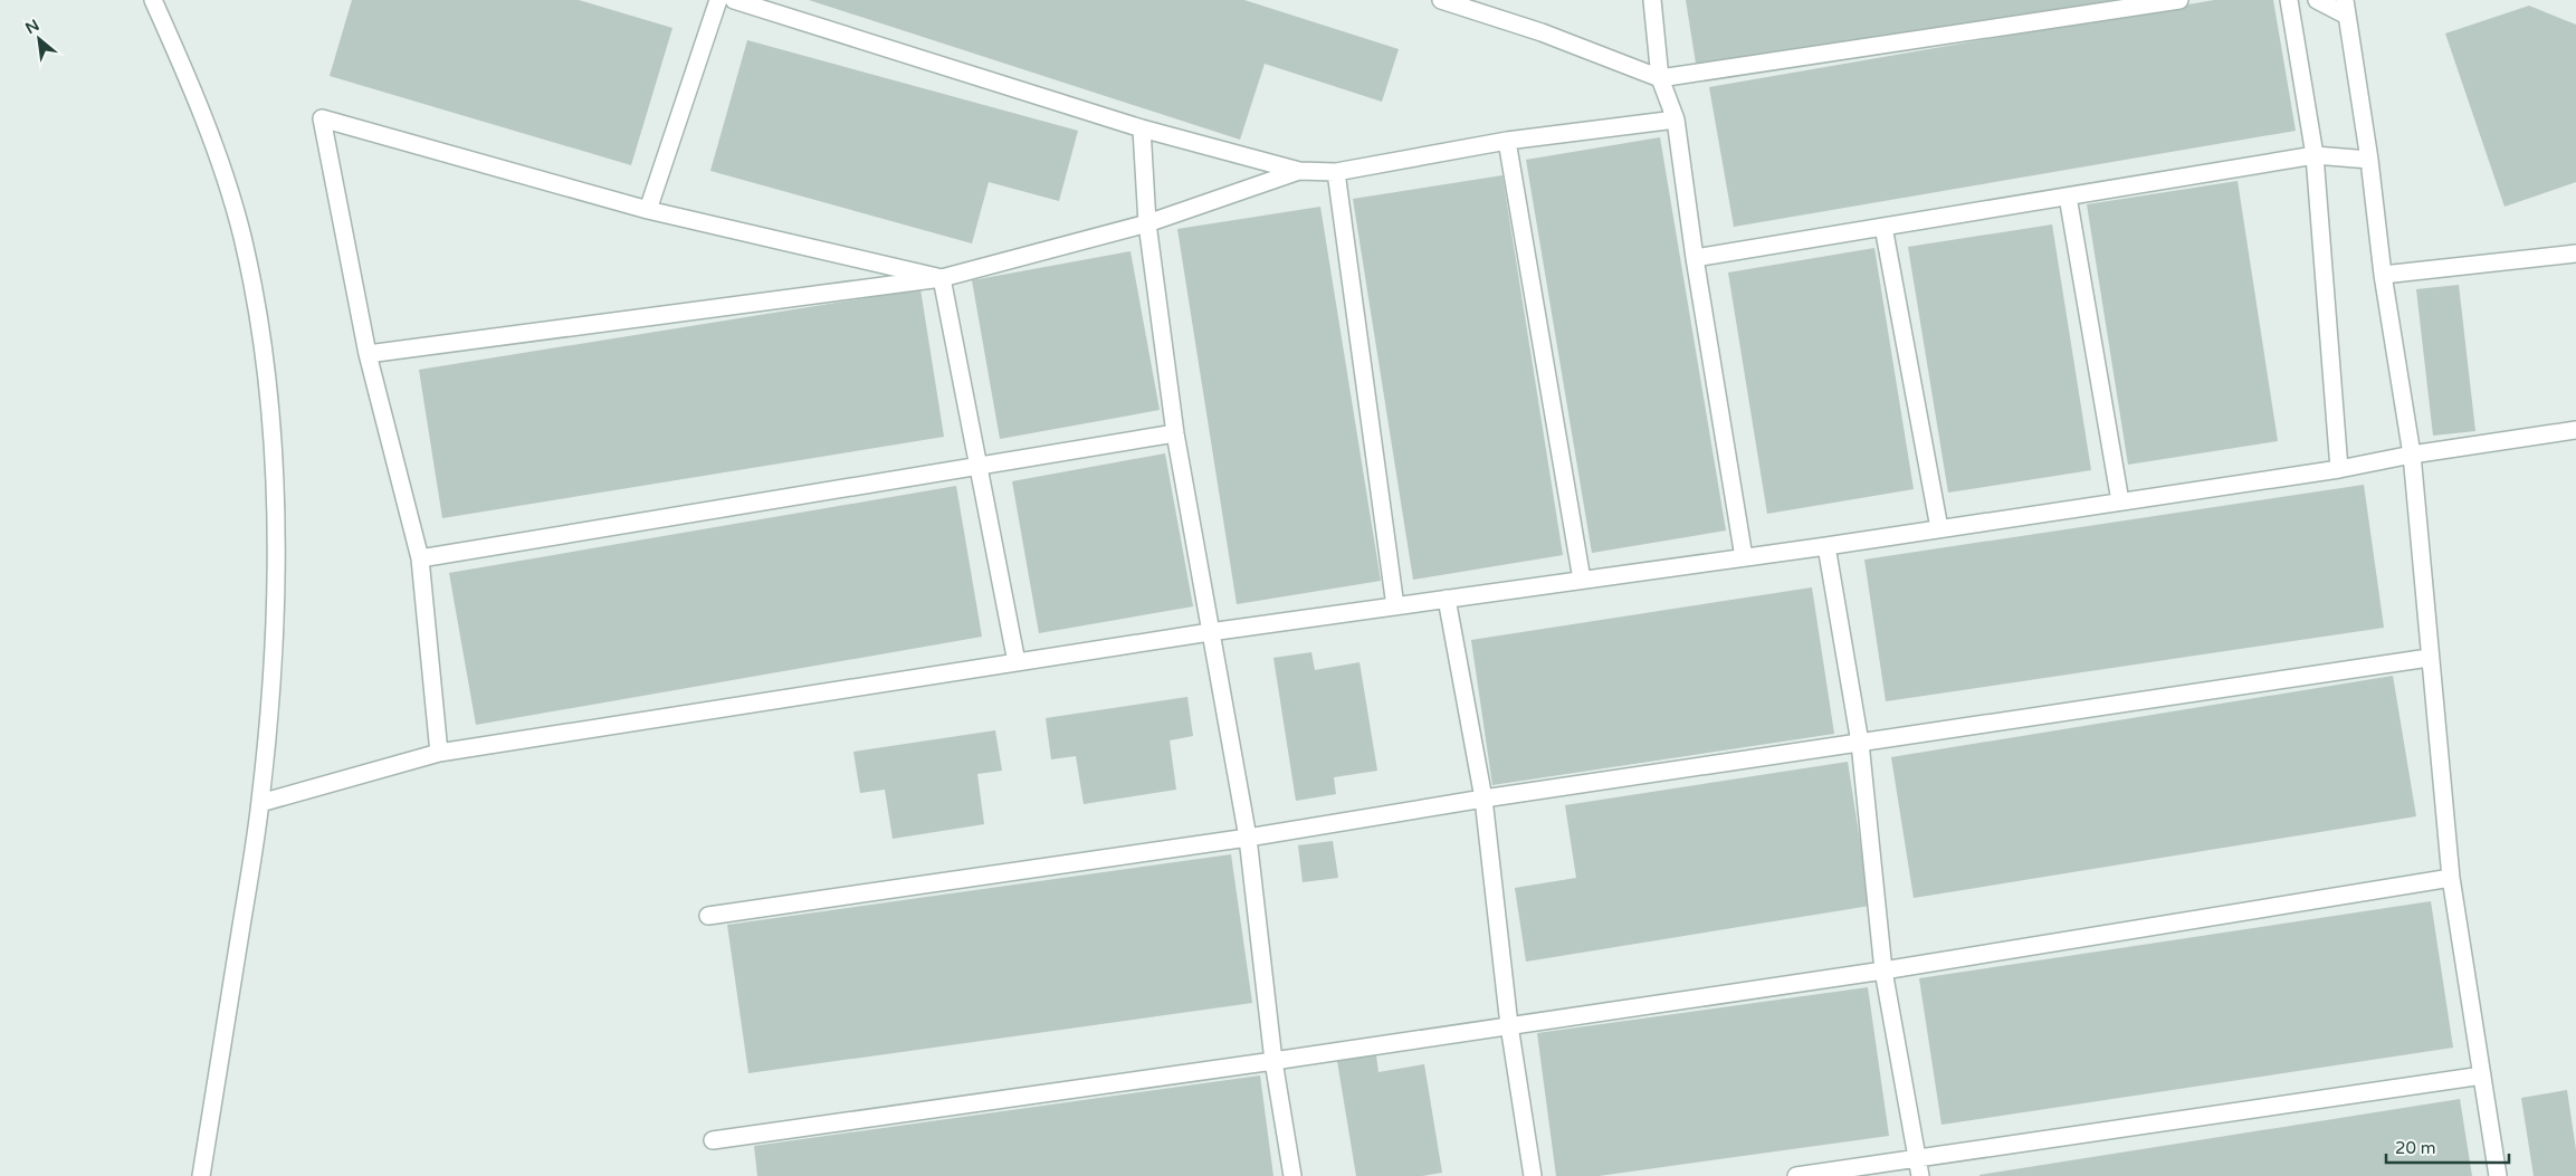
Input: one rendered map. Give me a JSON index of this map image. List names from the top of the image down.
{
  "scale_bar": "20 m",
  "north": "top left"
}
